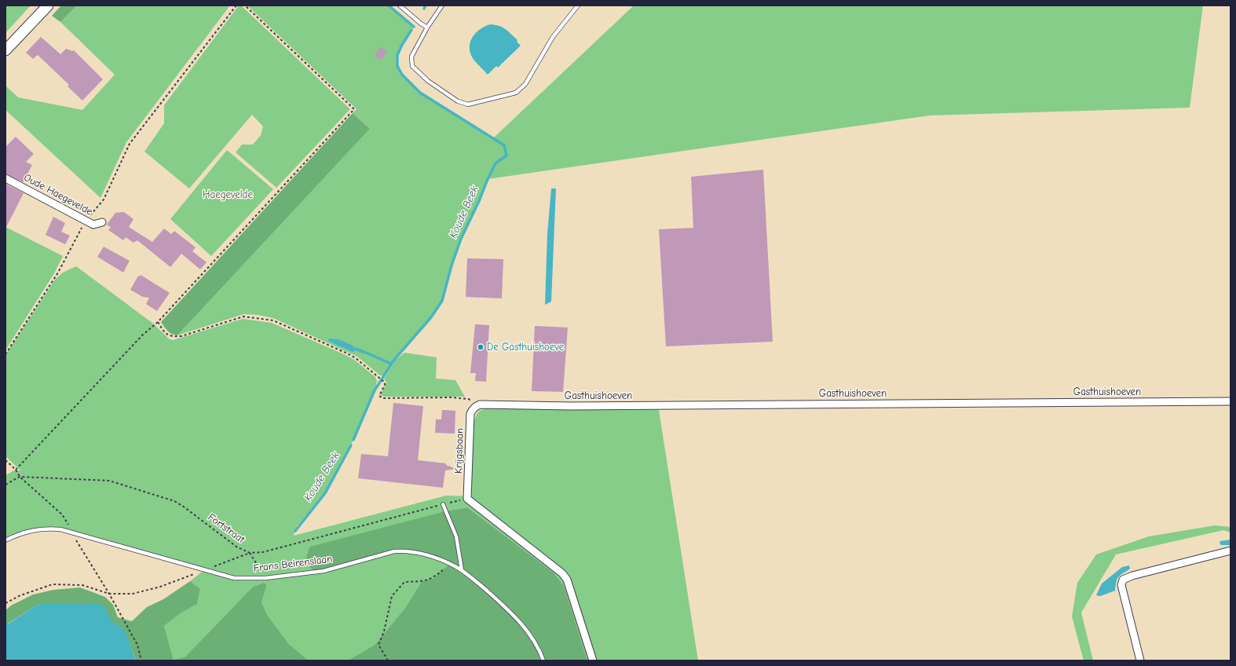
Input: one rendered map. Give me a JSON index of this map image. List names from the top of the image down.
{
  "streets": {
    "street": ["Oude Haegevelde", "Gasthuishoeven", "Krijgsbaan"],
    "lane": ["Frans Beirenslaan"],
    "path": ["Fortstraat"]
  },
  "crossings": [
    ["Gasthuishoeven", "Krijgsbaan"],
    ["Krijgsbaan", "Fortstraat"]
  ],
  "water": ["Koude Beek"],
  "parks": ["Haegevelde"],
  "places": ["De Gasthuishoeve"]
}
